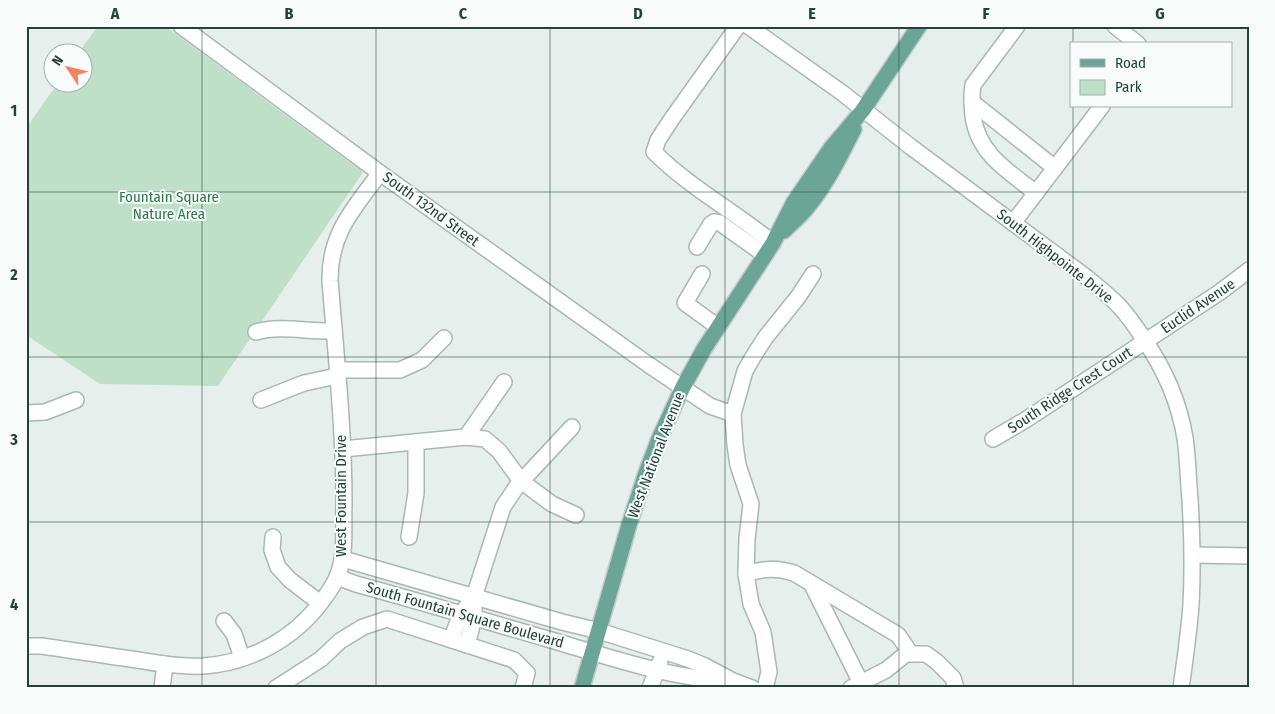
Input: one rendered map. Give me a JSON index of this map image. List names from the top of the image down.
{
  "streets": {
    "main road": ["West National Avenue"],
    "street": [
      "South 132nd Street",
      "South Highpointe Drive",
      "Euclid Avenue",
      "South Ridge Crest Court",
      "West Fountain Drive",
      "South Fountain Square Boulevard"
    ]
  },
  "crossings": [
    ["South 132nd Street", "West National Avenue"],
    ["South 132nd Street", "West Fountain Drive"],
    ["South Highpointe Drive", "Euclid Avenue"],
    ["South Highpointe Drive", "South Ridge Crest Court"],
    ["South Highpointe Drive", "West National Avenue"],
    ["Euclid Avenue", "South Ridge Crest Court"],
    ["West National Avenue", "South Fountain Square Boulevard"],
    ["West Fountain Drive", "South Fountain Square Boulevard"]
  ],
  "parks": ["Fountain Square Nature Area"],
  "legend": ["Road", "Park"],
  "north": "top left",
  "grid": {
    "columns": [
      "A",
      "B",
      "C",
      "D",
      "E",
      "F",
      "G"
    ],
    "rows": [
      "1",
      "2",
      "3",
      "4"
    ]
  }
}
